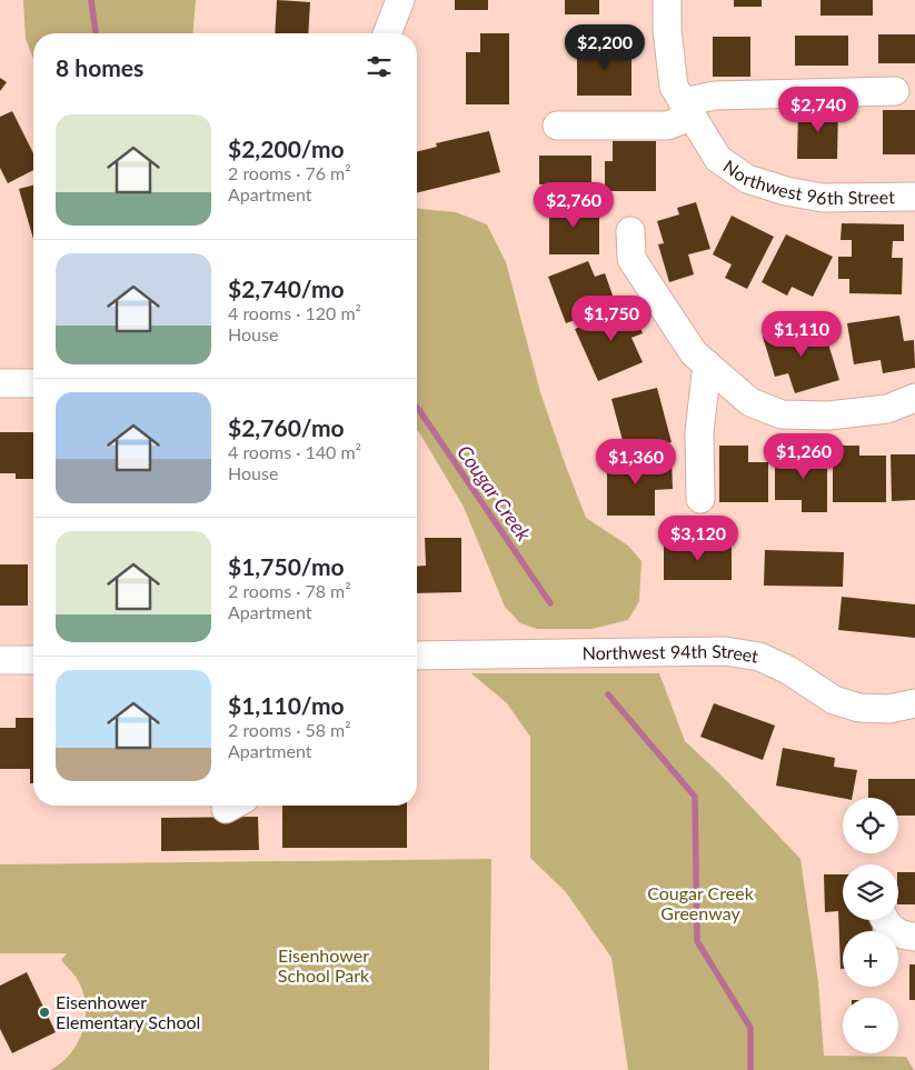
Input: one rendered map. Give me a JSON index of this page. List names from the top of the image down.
{
  "streets": {
    "street": ["Northwest 96th Street", "Northwest 94th Street"]
  },
  "water": ["Cougar Creek"],
  "parks": ["Cougar Creek Greenway", "Eisenhower School Park"],
  "places": ["Eisenhower Elementary School"],
  "page": {
    "price": [
      "$2,200",
      "$2,740",
      "$2,760",
      "$1,750",
      "$1,110",
      "$1,260",
      "$1,360",
      "$3,120"
    ],
    "heading": "8 homes",
    "list": [
      {
        "name": "$2,200/mo",
        "note": "2 rooms · 76 m² · Apartment"
      },
      {
        "name": "$2,740/mo",
        "note": "4 rooms · 120 m² · House"
      },
      {
        "name": "$2,760/mo",
        "note": "4 rooms · 140 m² · House"
      },
      {
        "name": "$1,750/mo",
        "note": "2 rooms · 78 m² · Apartment"
      },
      {
        "name": "$1,110/mo",
        "note": "2 rooms · 58 m² · Apartment"
      }
    ],
    "map_buttons": ["+", "−"]
  }
}
